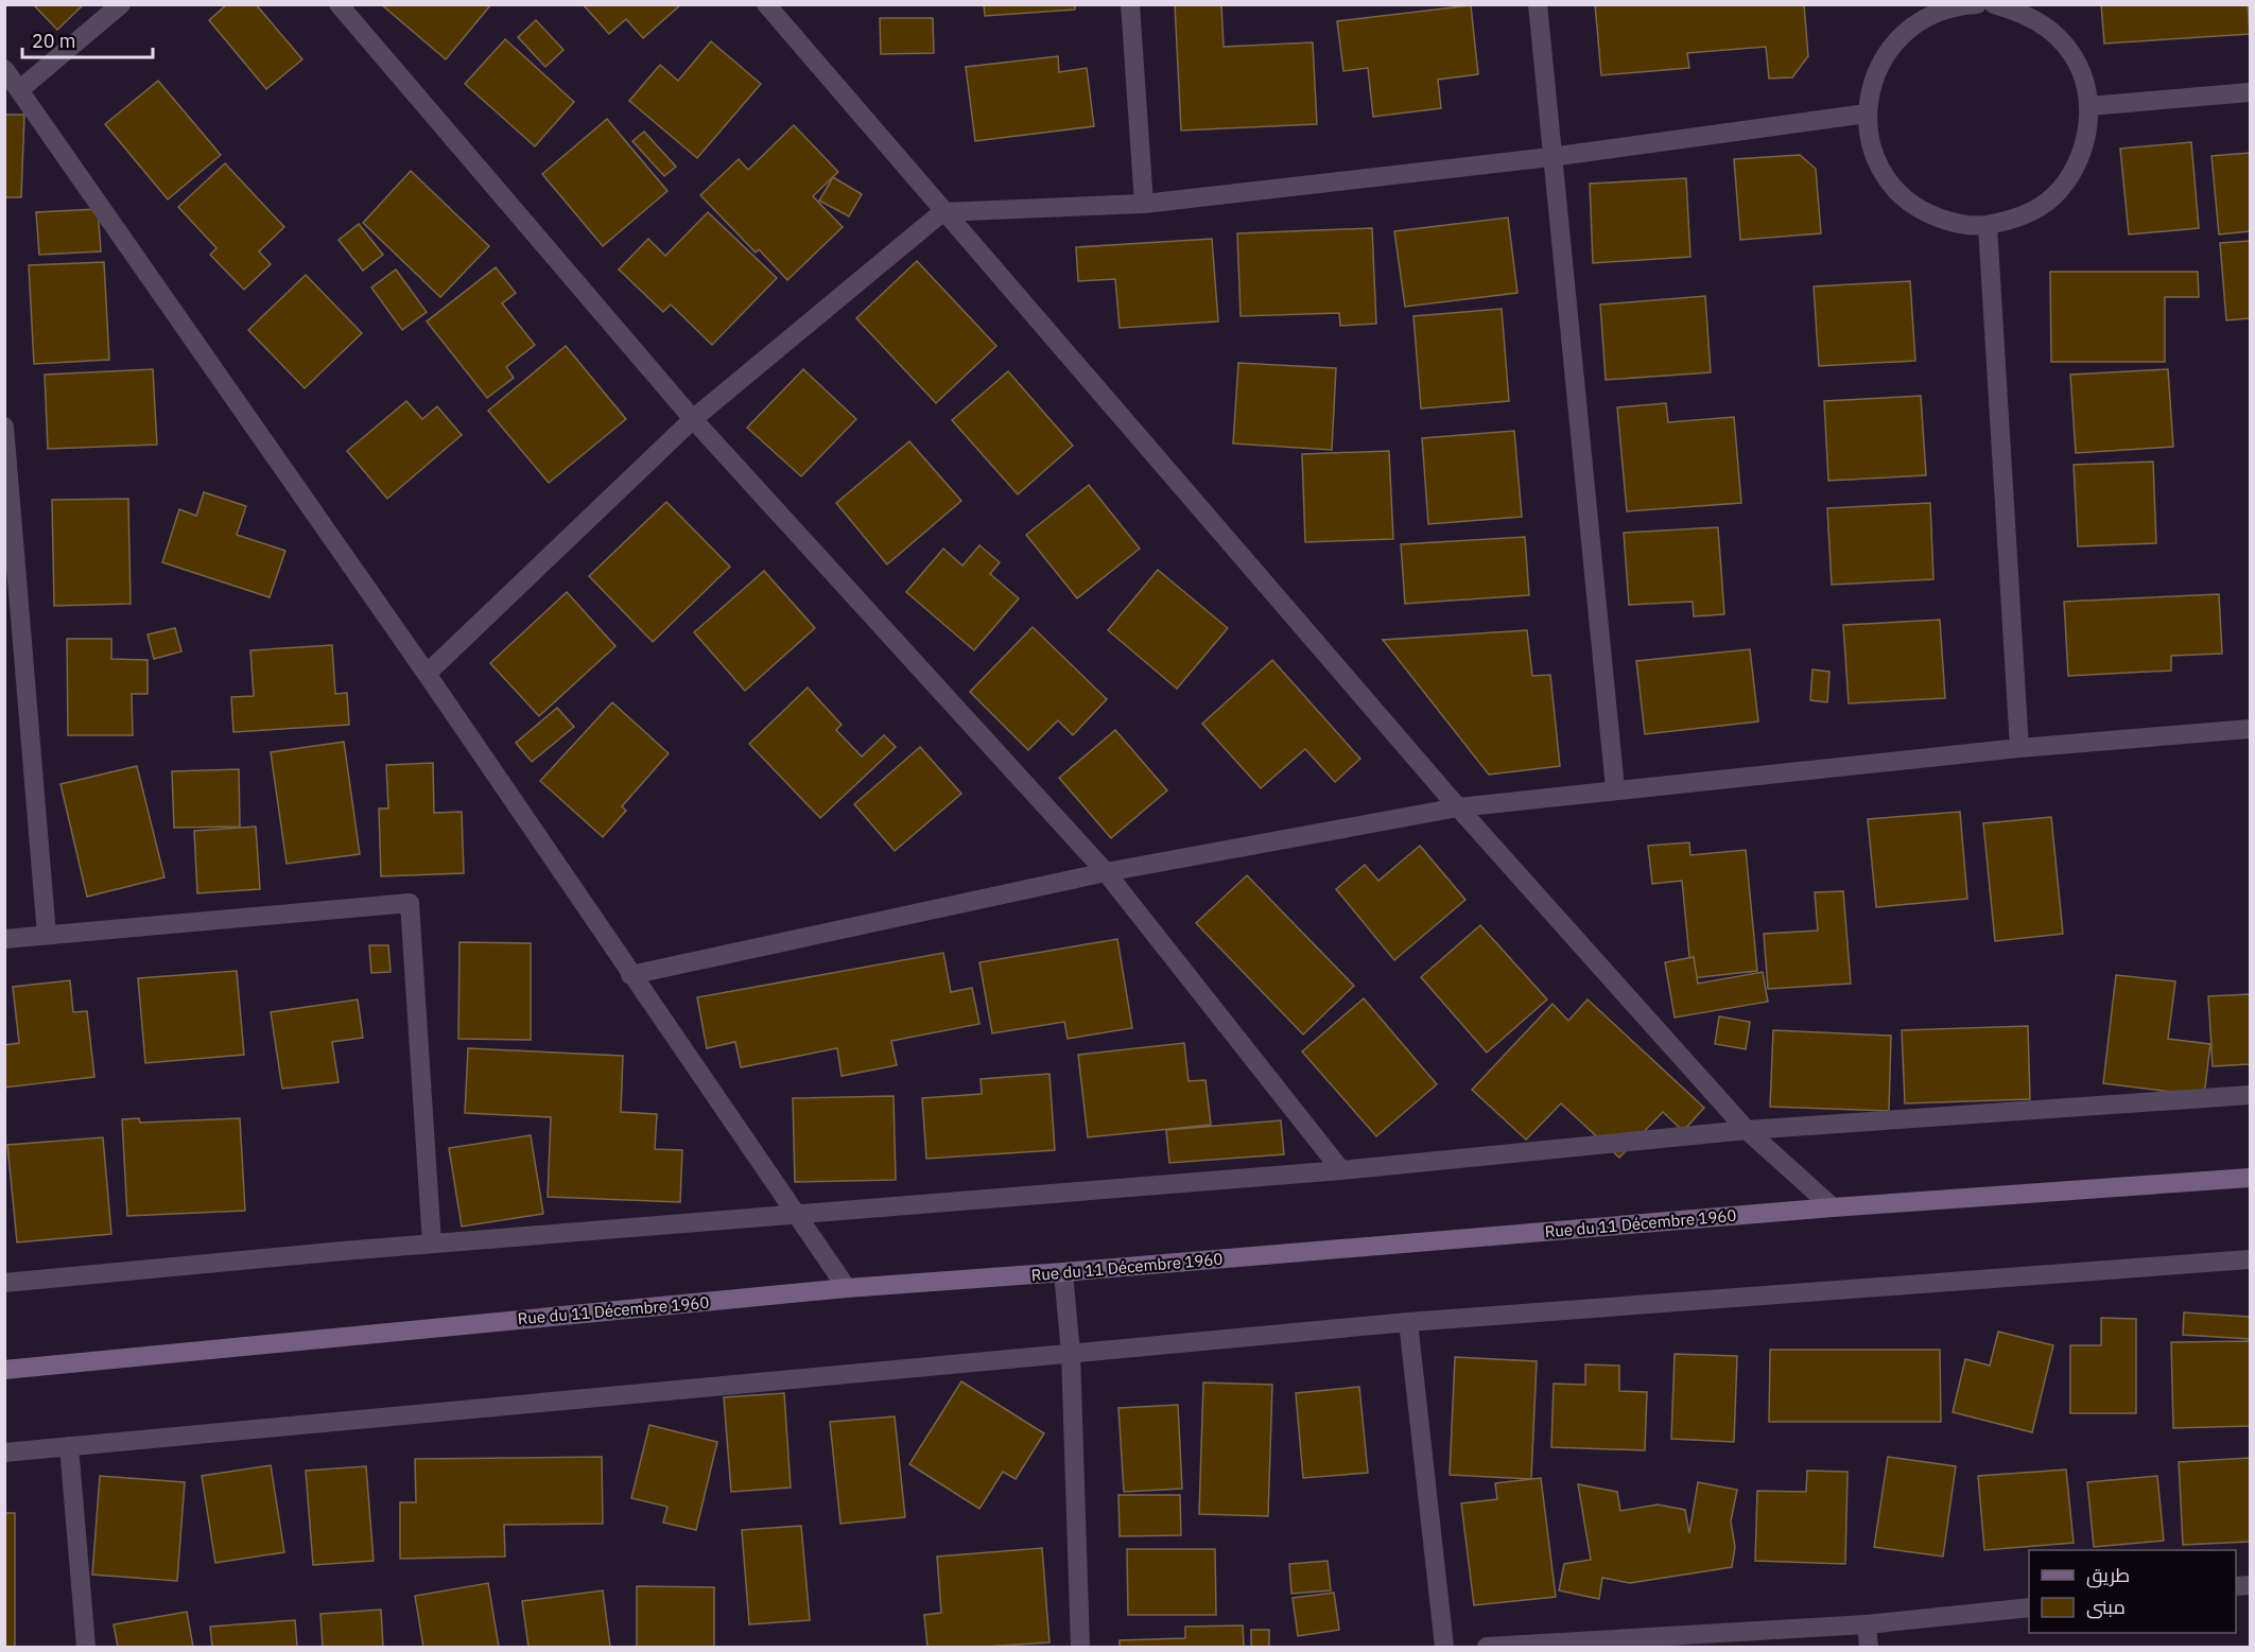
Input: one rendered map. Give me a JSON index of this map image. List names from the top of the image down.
{
  "streets": {
    "main road": ["Rue du 11 Décembre 1960"]
  },
  "legend": ["طريق", "مبنى"],
  "scale_bar": "20 m"
}
